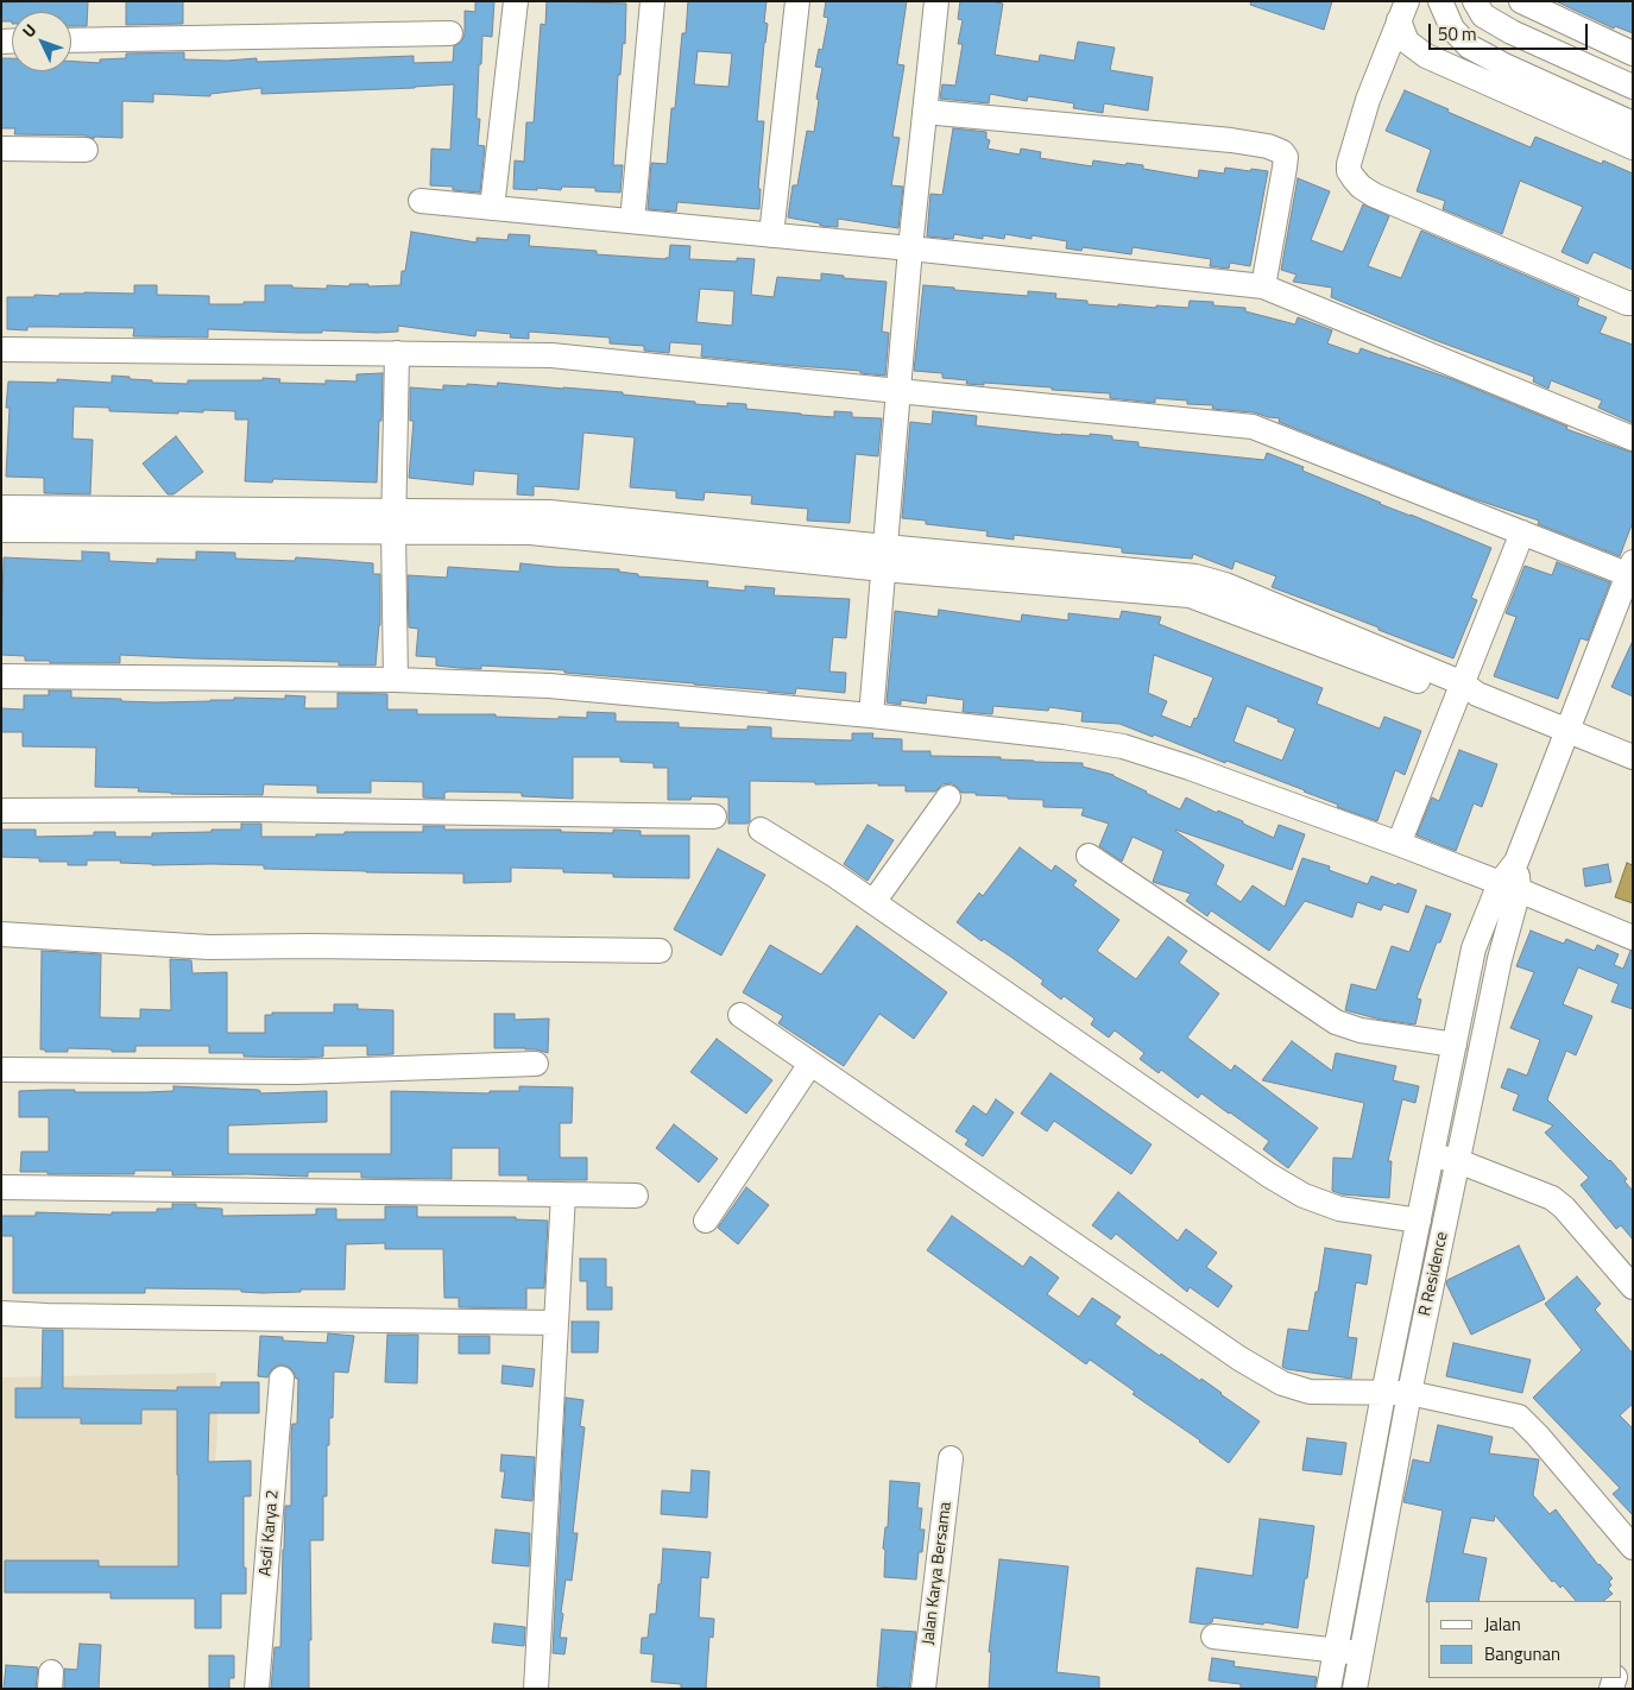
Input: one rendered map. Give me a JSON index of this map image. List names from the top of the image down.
{
  "streets": {
    "street": ["R Residence", "Asdi Karya 2", "Jalan Karya Bersama"]
  },
  "legend": ["Jalan", "Bangunan"],
  "scale_bar": "50 m",
  "north": "top left"
}
